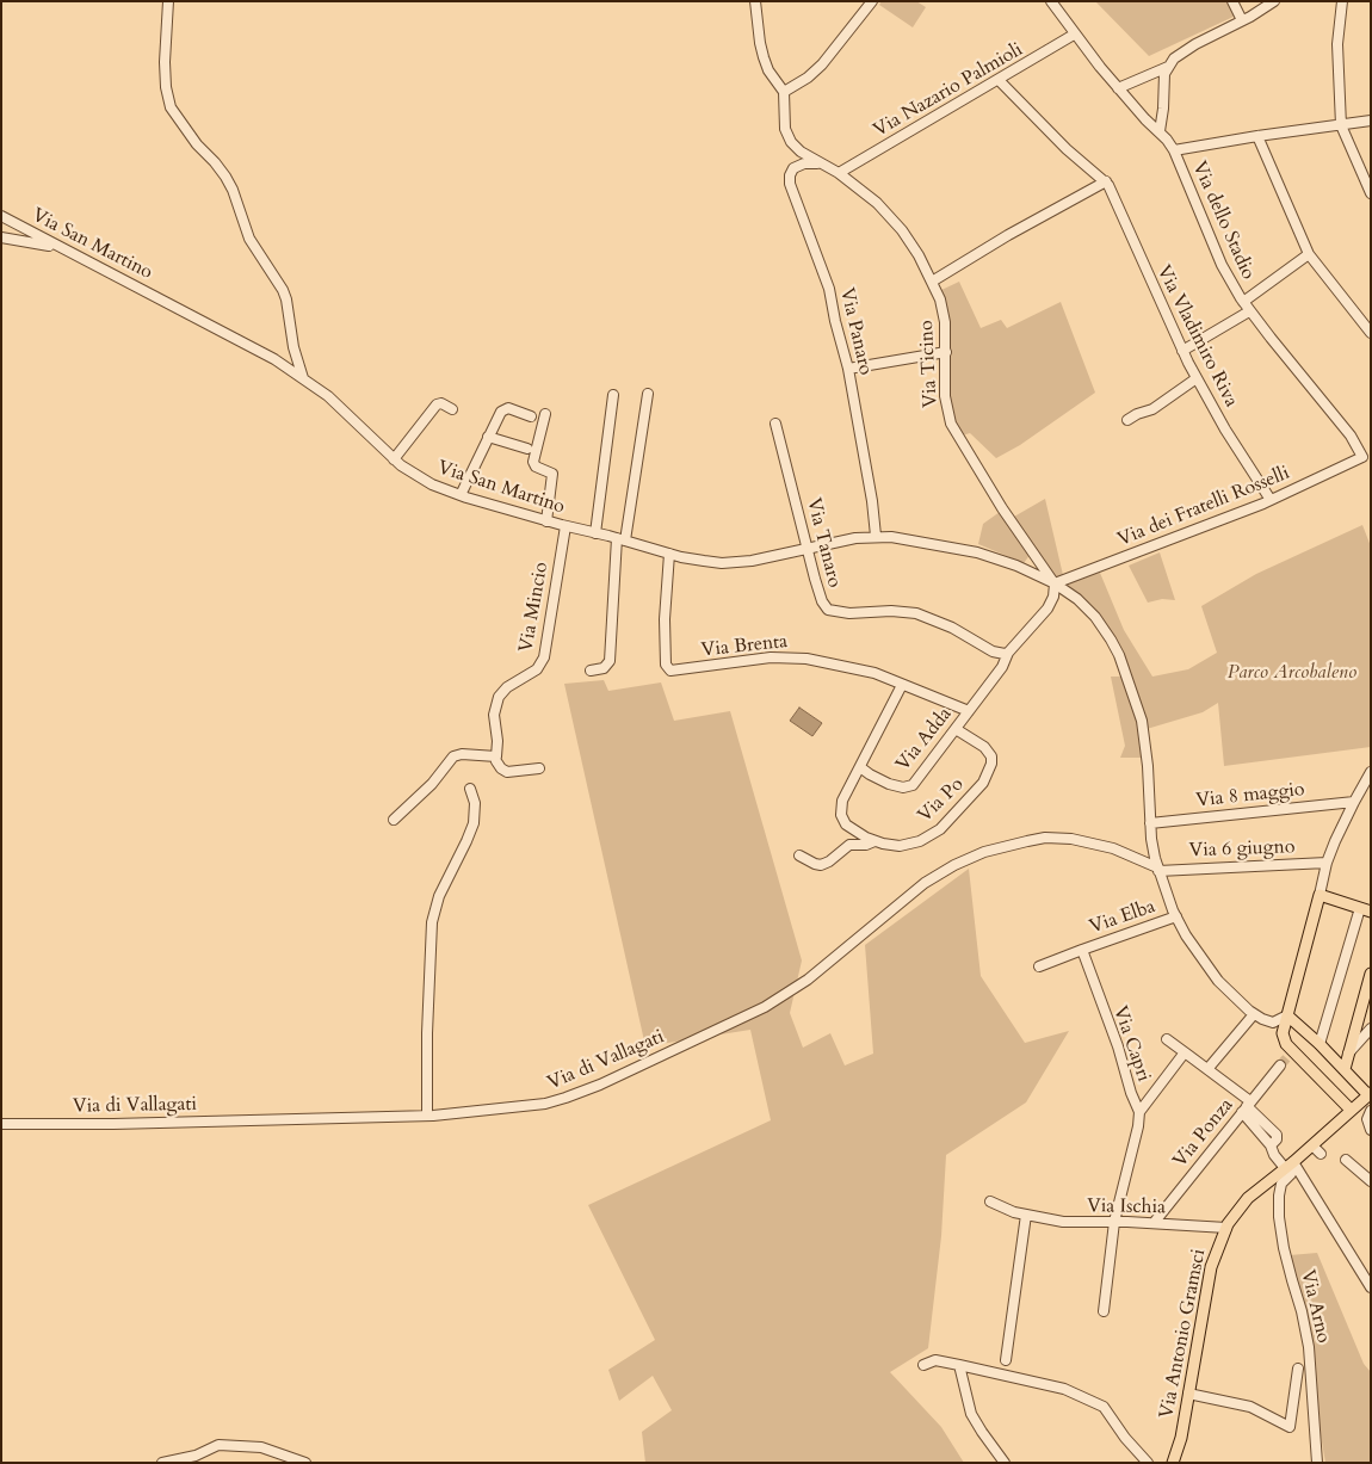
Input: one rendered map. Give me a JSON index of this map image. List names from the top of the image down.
{
  "streets": {
    "main road": ["Via Antonio Gramsci"],
    "street": [
      "Via Nazario Palmioli",
      "Via dello Stadio",
      "Via San Martino",
      "Via Panaro",
      "Via Vladimiro Riva",
      "Via Ticino",
      "Via dei Fratelli Rosselli",
      "Via Tanaro",
      "Via Mincio",
      "Via Brenta",
      "Via Adda",
      "Via 8 maggio",
      "Via Po",
      "Via 6 giugno",
      "Via Elba",
      "Via Capri",
      "Via di Vallagati",
      "Via Ponza",
      "Via Ischia",
      "Via Arno"
    ]
  },
  "crossings": [
    ["Via Nazario Palmioli", "Via dello Stadio"],
    ["Via Nazario Palmioli", "Via Vladimiro Riva"],
    ["Via Nazario Palmioli", "Via Ticino"],
    ["Via dello Stadio", "Via dei Fratelli Rosselli"],
    ["Via San Martino", "Via Panaro"],
    ["Via San Martino", "Via Ticino"],
    ["Via San Martino", "Via dei Fratelli Rosselli"],
    ["Via San Martino", "Via Tanaro"],
    ["Via San Martino", "Via Mincio"],
    ["Via San Martino", "Via Brenta"],
    ["Via Panaro", "Via Ticino"],
    ["Via Vladimiro Riva", "Via dei Fratelli Rosselli"],
    ["Via Ticino", "Via dei Fratelli Rosselli"],
    ["Via Tanaro", "Via Adda"],
    ["Via Brenta", "Via Adda"],
    ["Via Adda", "Via Po"],
    ["Via 6 giugno", "Via di Vallagati"],
    ["Via Elba", "Via Capri"],
    ["Via Ponza", "Via Ischia"],
    ["Via Ischia", "Via Antonio Gramsci"],
    ["Via Arno", "Via Antonio Gramsci"]
  ],
  "parks": ["Parco Arcobaleno"]
}
